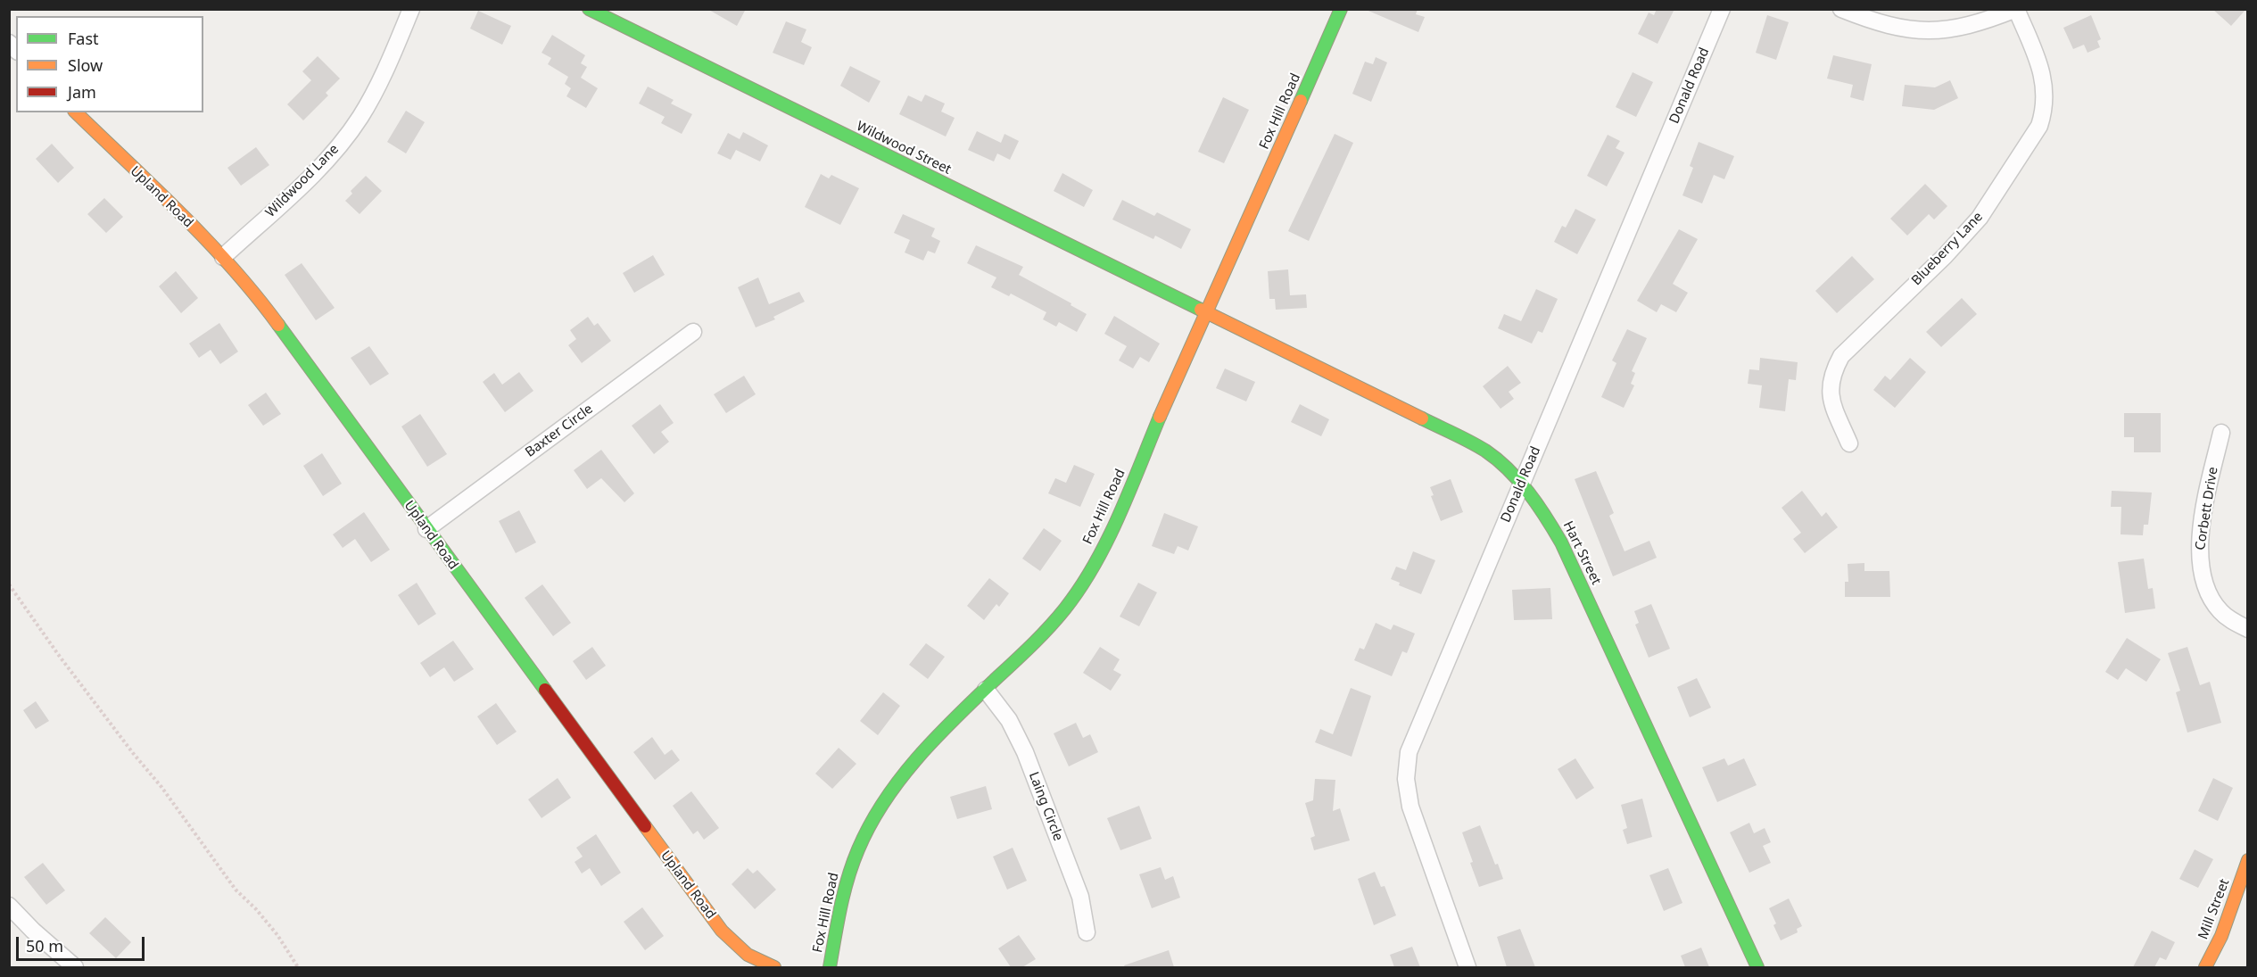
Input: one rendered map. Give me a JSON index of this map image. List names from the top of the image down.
{
  "streets": {
    "street": [
      "Donald Road",
      "Fox Hill Road",
      "Wildwood Street",
      "Wildwood Lane",
      "Upland Road",
      "Blueberry Lane",
      "Baxter Circle",
      "Corbett Drive",
      "Hart Street",
      "Laing Circle",
      "Mill Street"
    ]
  },
  "crossings": [
    ["Donald Road", "Hart Street"],
    ["Fox Hill Road", "Wildwood Street"],
    ["Fox Hill Road", "Hart Street"],
    ["Fox Hill Road", "Laing Circle"],
    ["Wildwood Street", "Hart Street"],
    ["Wildwood Lane", "Upland Road"],
    ["Upland Road", "Baxter Circle"]
  ],
  "legend": ["Fast", "Slow", "Jam"],
  "scale_bar": "50 m"
}
